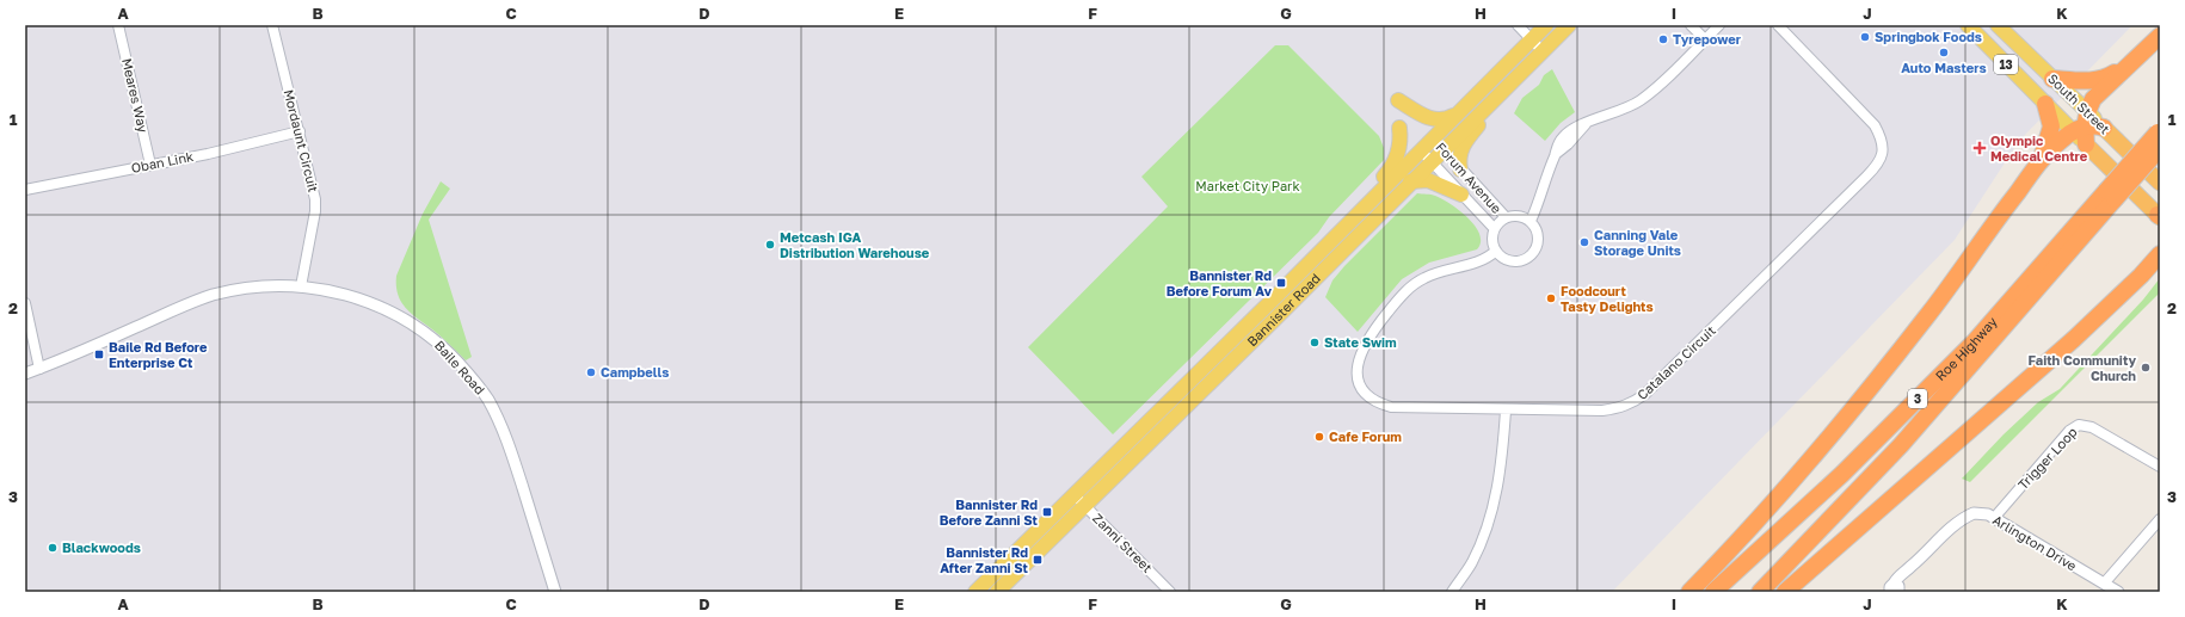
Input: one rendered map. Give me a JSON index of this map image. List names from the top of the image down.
{
  "streets": {
    "highway": ["South Street", "Roe Highway", "3"],
    "main road": ["13", "Bannister Road"],
    "street": [
      "Meares Way",
      "Mordaunt Circuit",
      "Oban Link",
      "Forum Avenue",
      "Catalano Circuit",
      "Baile Road",
      "Trigger Loop",
      "Zanni Street",
      "Arlington Drive"
    ]
  },
  "crossings": [
    ["Meares Way", "Oban Link"],
    ["Mordaunt Circuit", "Oban Link"],
    ["Mordaunt Circuit", "Baile Road"],
    ["Forum Avenue", "Bannister Road"],
    ["Forum Avenue", "Catalano Circuit"],
    ["Bannister Road", "Zanni Street"],
    ["Trigger Loop", "Arlington Drive"]
  ],
  "parks": ["Market City Park"],
  "places": {
    "other": [
      "Springbok Foods",
      "Tyrepower",
      "Auto Masters",
      "Canning Vale Storage Units",
      "Metcash IGA Distribution Warehouse",
      "Foodcourt Tasty Delights",
      "State Swim",
      "Faith Community Church",
      "Campbells",
      "Cafe Forum",
      "Blackwoods"
    ],
    "health": ["Olympic Medical Centre"],
    "transit": [
      "Bannister Rd Before Forum Av",
      "Baile Rd Before Enterprise Ct",
      "Bannister Rd Before Zanni St",
      "Bannister Rd After Zanni St"
    ]
  },
  "grid": {
    "columns": [
      "A",
      "B",
      "C",
      "D",
      "E",
      "F",
      "G",
      "H",
      "I",
      "J",
      "K"
    ],
    "rows": ["1", "2", "3"]
  }
}
